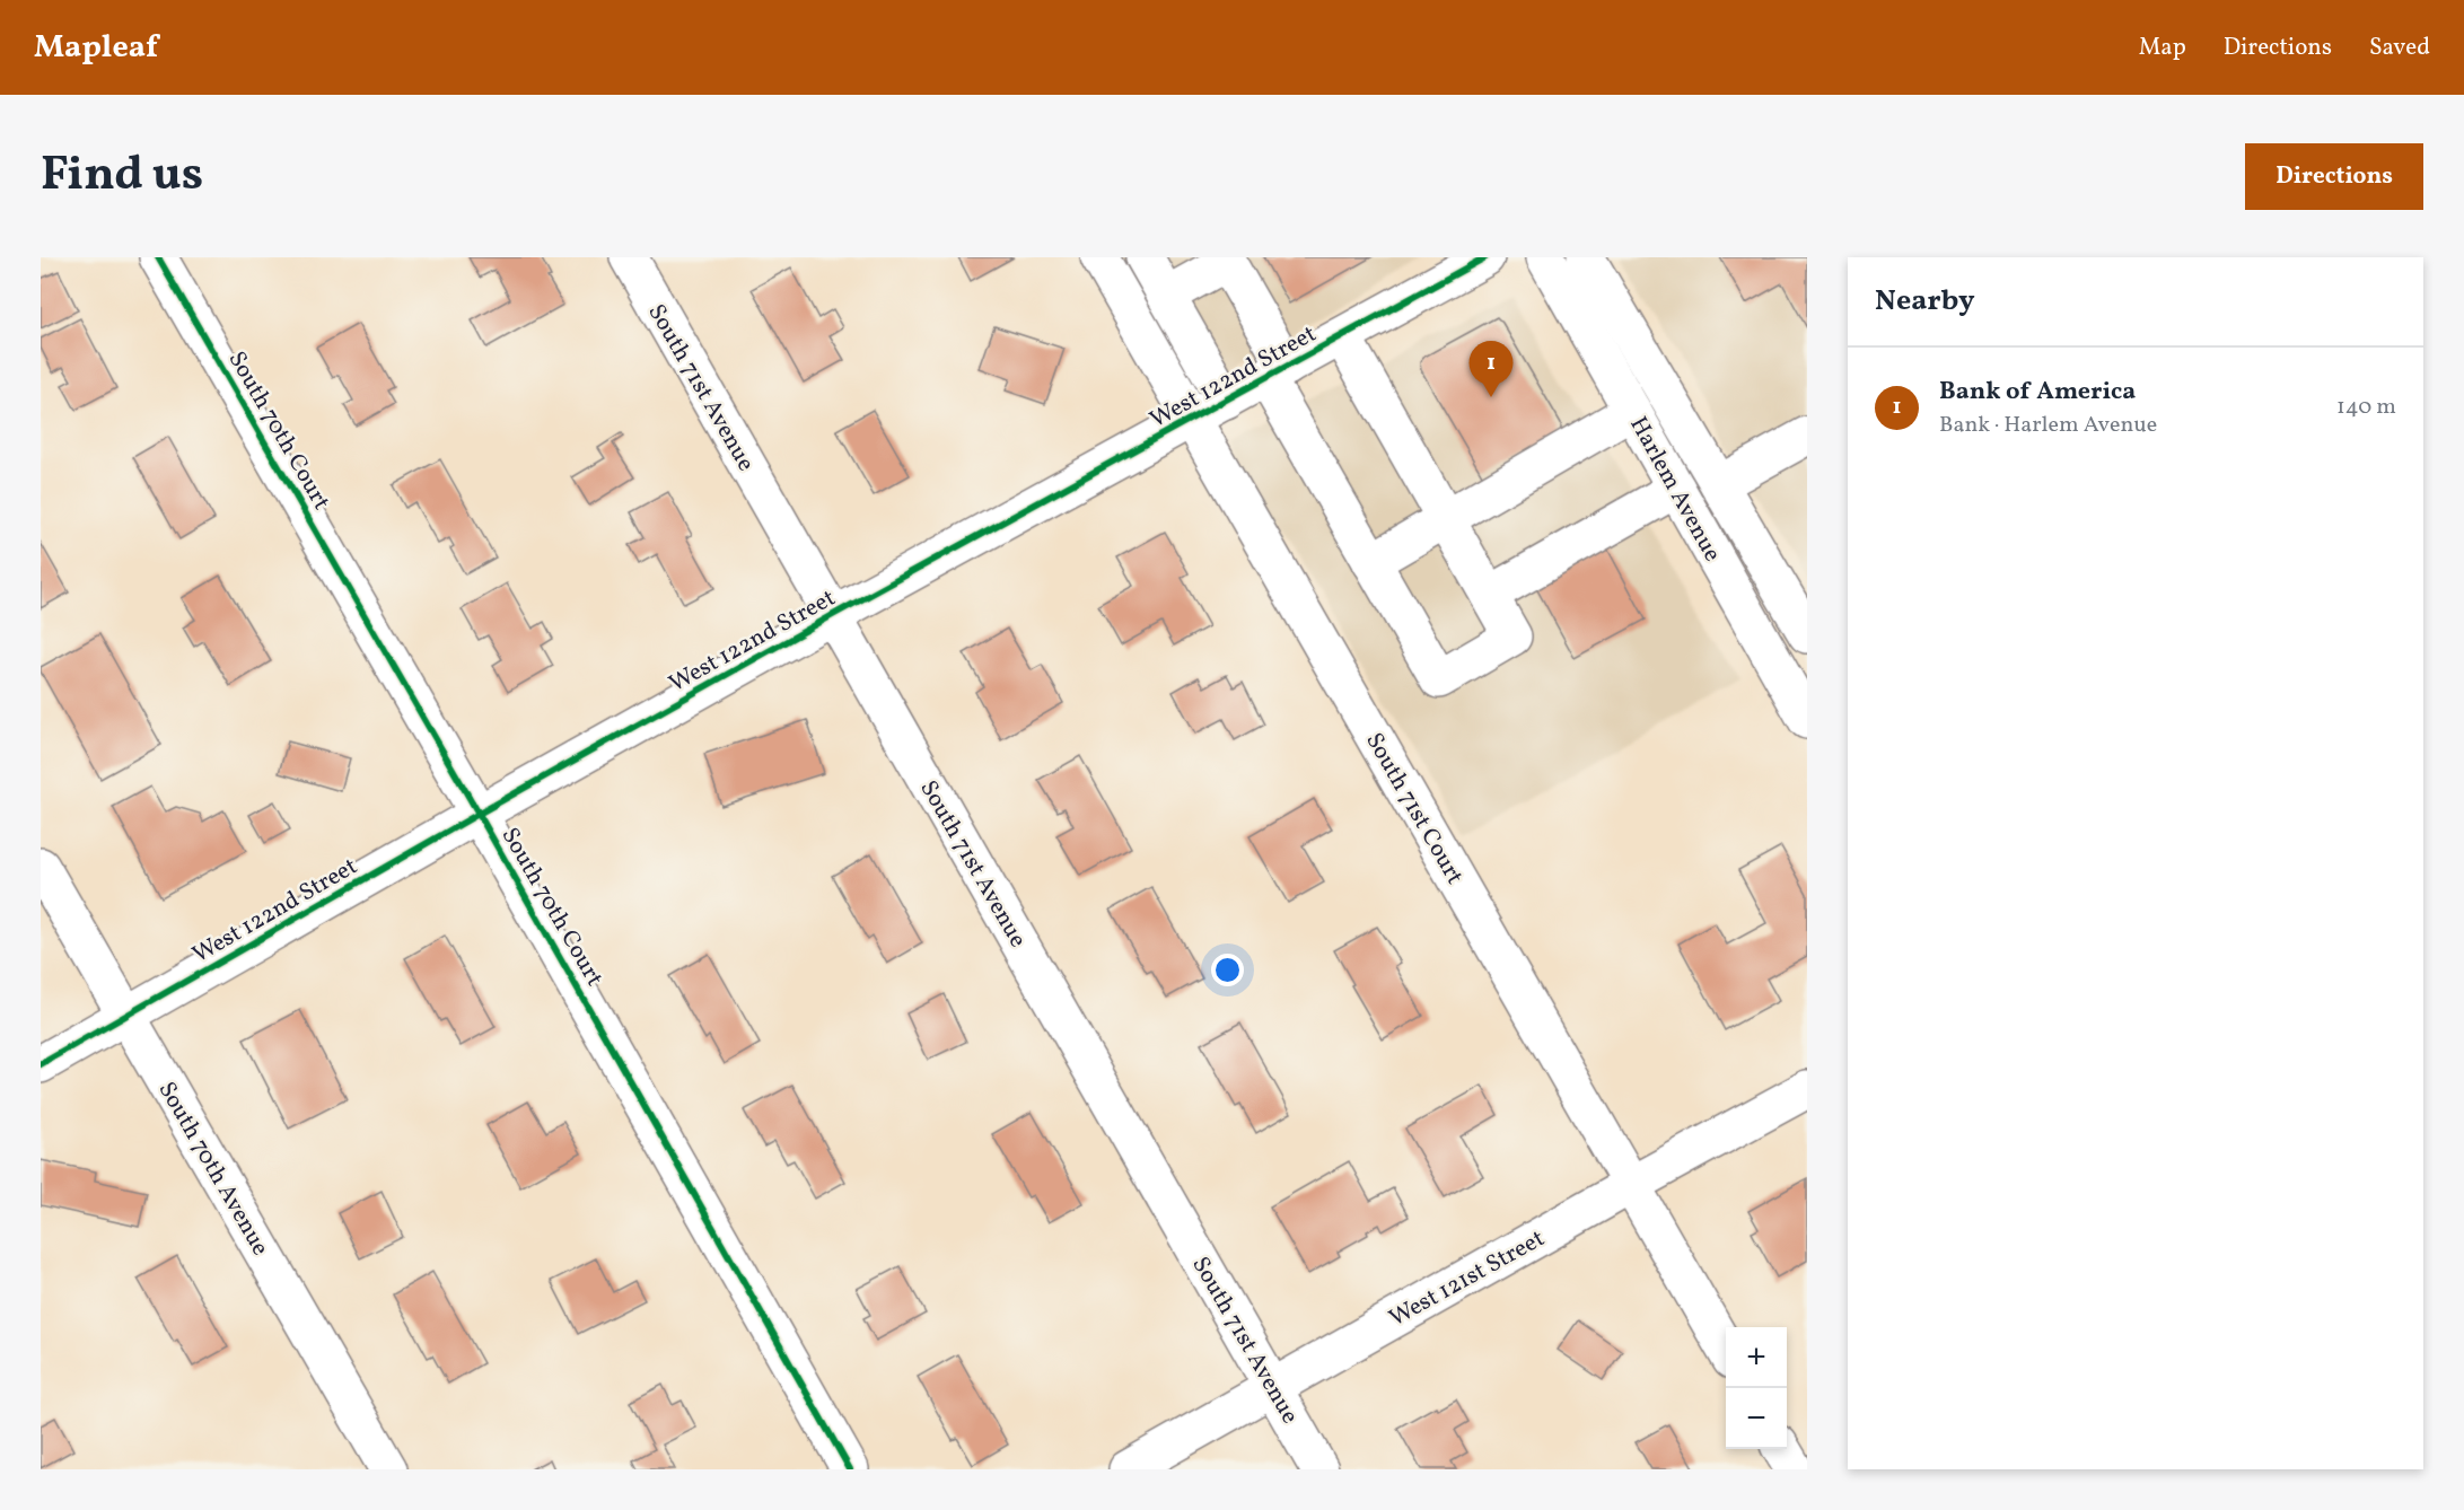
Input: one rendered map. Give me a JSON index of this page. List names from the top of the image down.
{
  "streets": {
    "street": [
      "West 122nd Street",
      "South 71st Avenue",
      "South 70th Court",
      "Harlem Avenue",
      "South 71st Court",
      "South 70th Avenue",
      "West 121st Street"
    ]
  },
  "crossings": [
    ["West 122nd Street", "South 71st Avenue"],
    ["West 122nd Street", "South 70th Court"],
    ["West 122nd Street", "South 71st Court"],
    ["West 122nd Street", "South 70th Avenue"],
    ["South 71st Avenue", "West 121st Street"],
    ["South 71st Court", "West 121st Street"]
  ],
  "page": {
    "header": "Mapleaf",
    "nav": ["Map", "Directions", "Saved"],
    "title": "Find us",
    "buttons": "Directions",
    "heading": "Nearby",
    "pins": "1",
    "list": [
      {
        "mark": "1",
        "name": "Bank of America",
        "note": "Bank · Harlem Avenue",
        "value": "140 m"
      }
    ],
    "map_buttons": ["+", "−"]
  }
}
